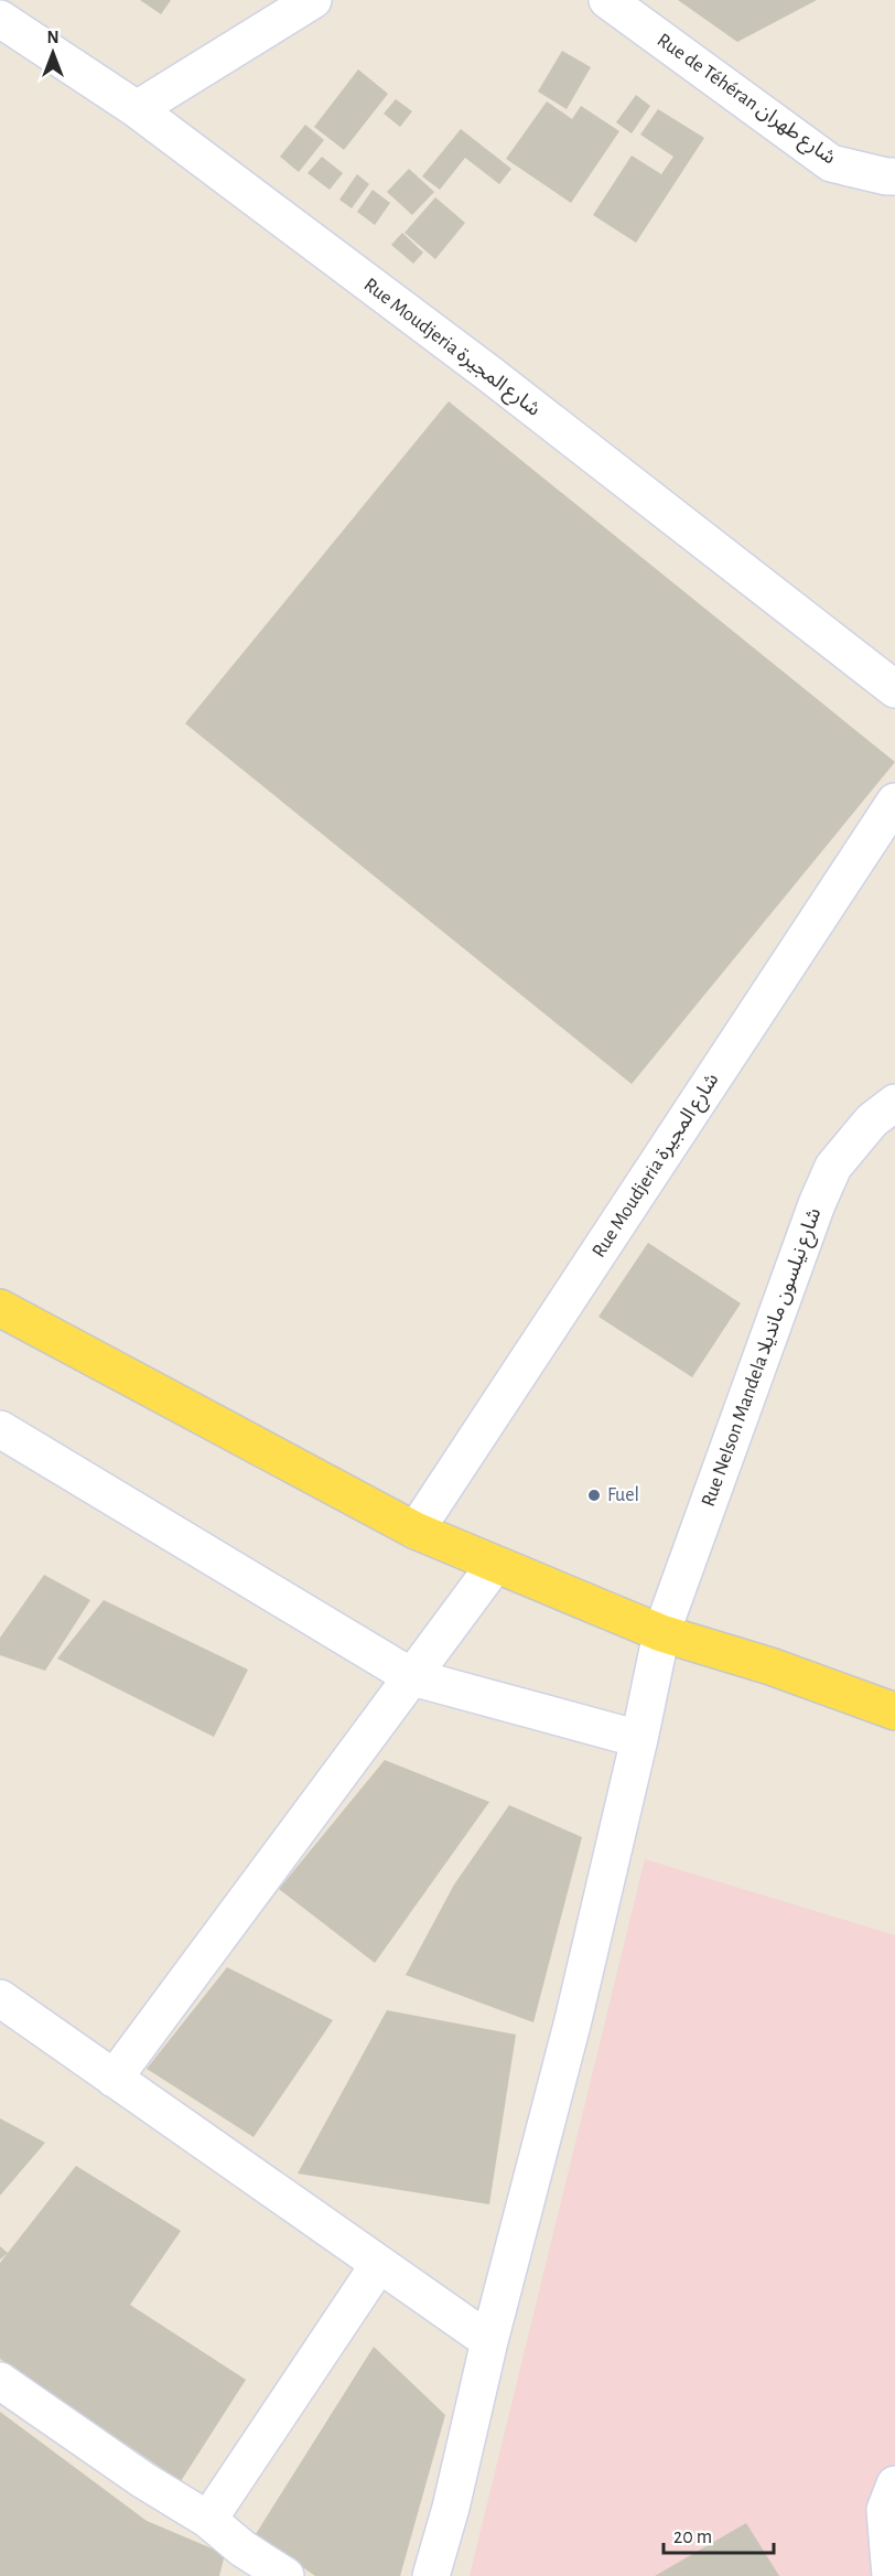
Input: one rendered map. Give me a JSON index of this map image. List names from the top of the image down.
{
  "streets": {
    "street": ["Rue de Téhéran شارع طهران", "Rue Moudjeria شارع المجيرة", "Rue Nelson Mandela شارع نيلسون مانديلا"]
  },
  "places": ["Fuel"],
  "scale_bar": "20 m",
  "north": "top"
}
